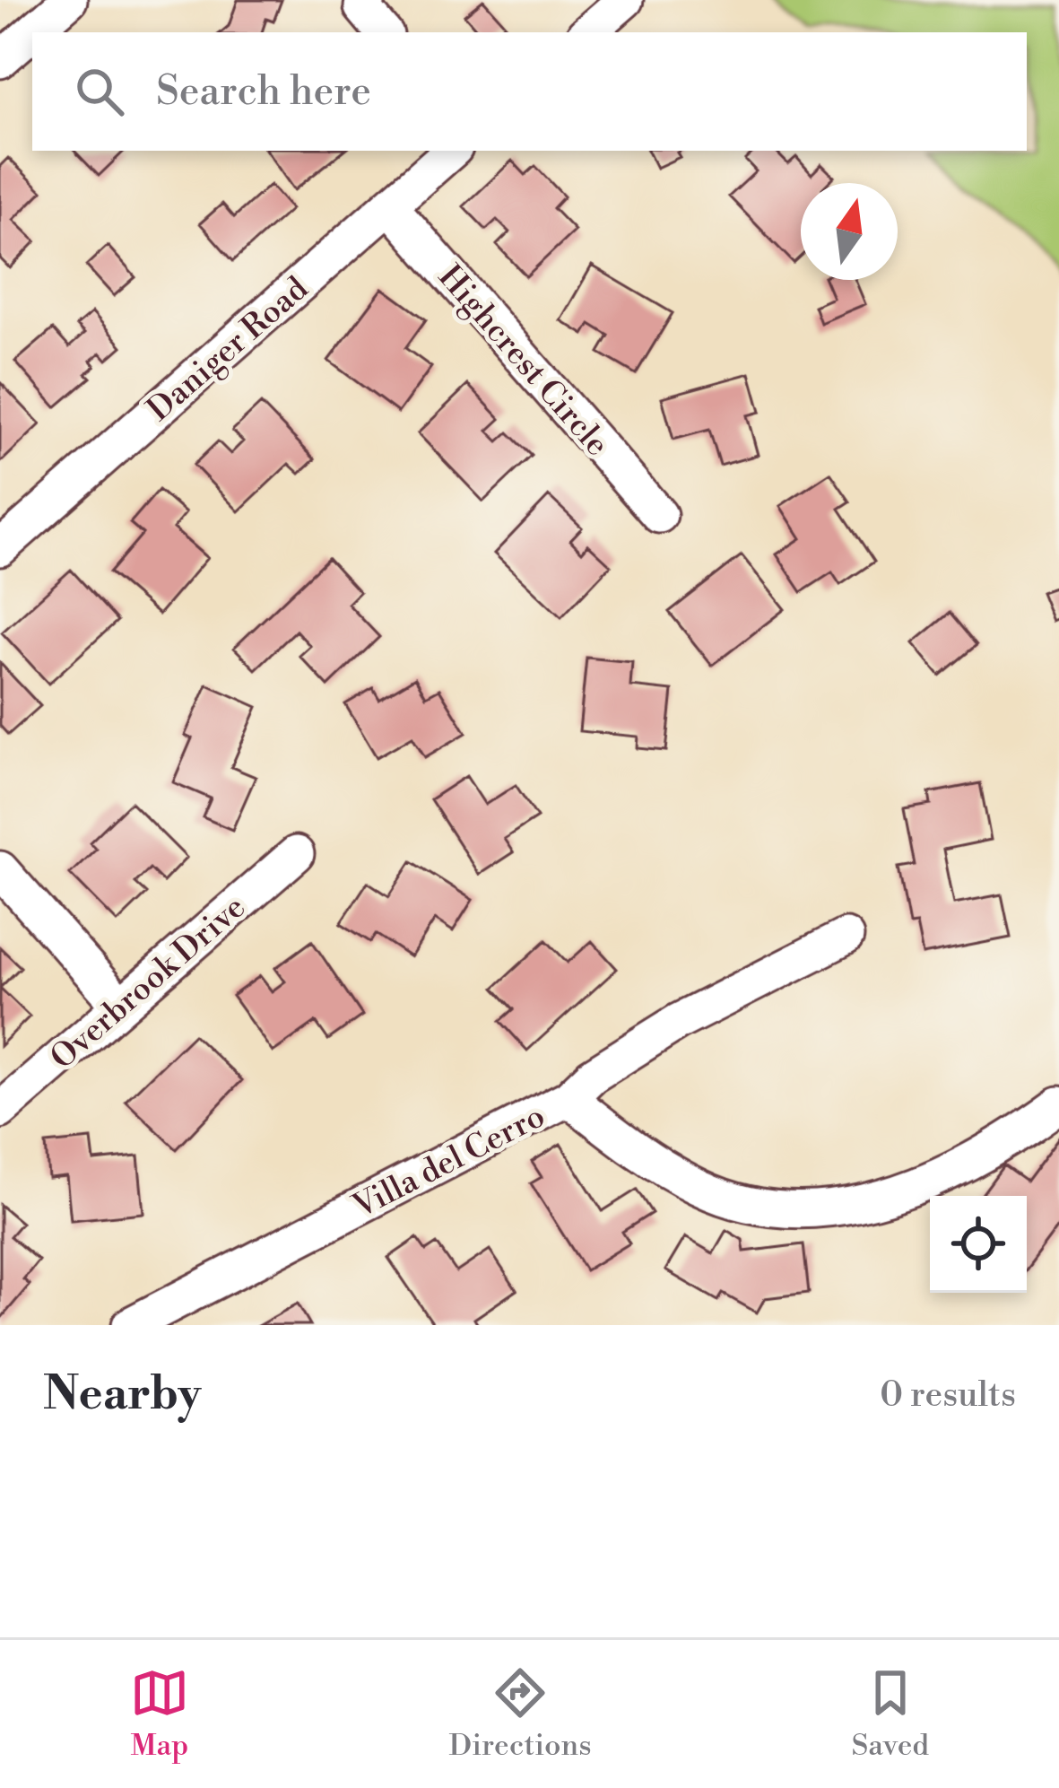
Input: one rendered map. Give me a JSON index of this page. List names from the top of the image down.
{
  "streets": {
    "street": [
      "Daniger Road",
      "Highcrest Circle",
      "Overbrook Drive",
      "Villa del Cerro"
    ]
  },
  "crossings": [
    ["Daniger Road", "Highcrest Circle"]
  ],
  "north": "top",
  "page": {
    "search": "Search here",
    "heading": ["Nearby", "0 results"],
    "nav": ["Map", "Directions", "Saved"]
  }
}
